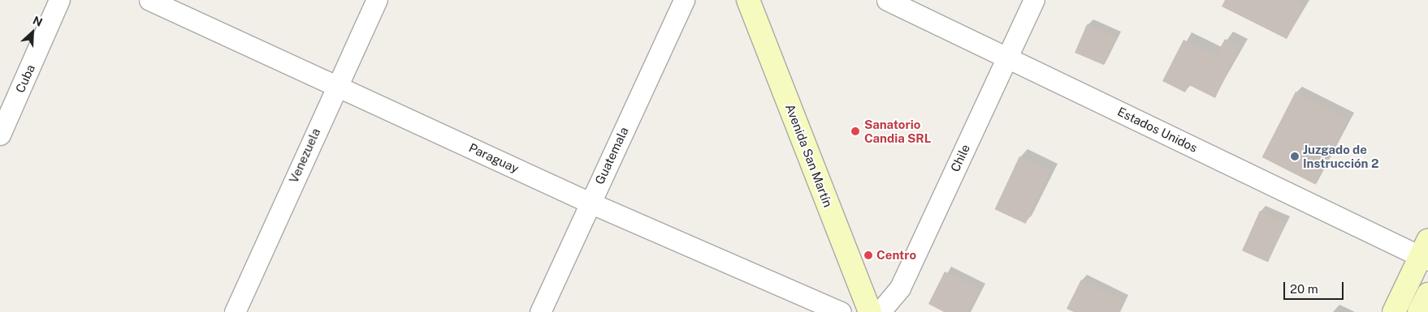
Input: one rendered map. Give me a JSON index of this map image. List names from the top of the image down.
{
  "streets": {
    "main road": ["Avenida San Martín"],
    "street": [
      "Cuba",
      "Estados Unidos",
      "Venezuela",
      "Guatemala",
      "Paraguay",
      "Chile"
    ]
  },
  "crossings": [
    ["Estados Unidos", "Chile"],
    ["Venezuela", "Paraguay"],
    ["Guatemala", "Paraguay"]
  ],
  "places": ["Sanatorio Candia SRL", "Juzgado de Instrucción 2", "Centro"],
  "scale_bar": "20 m",
  "north": "top right"
}
